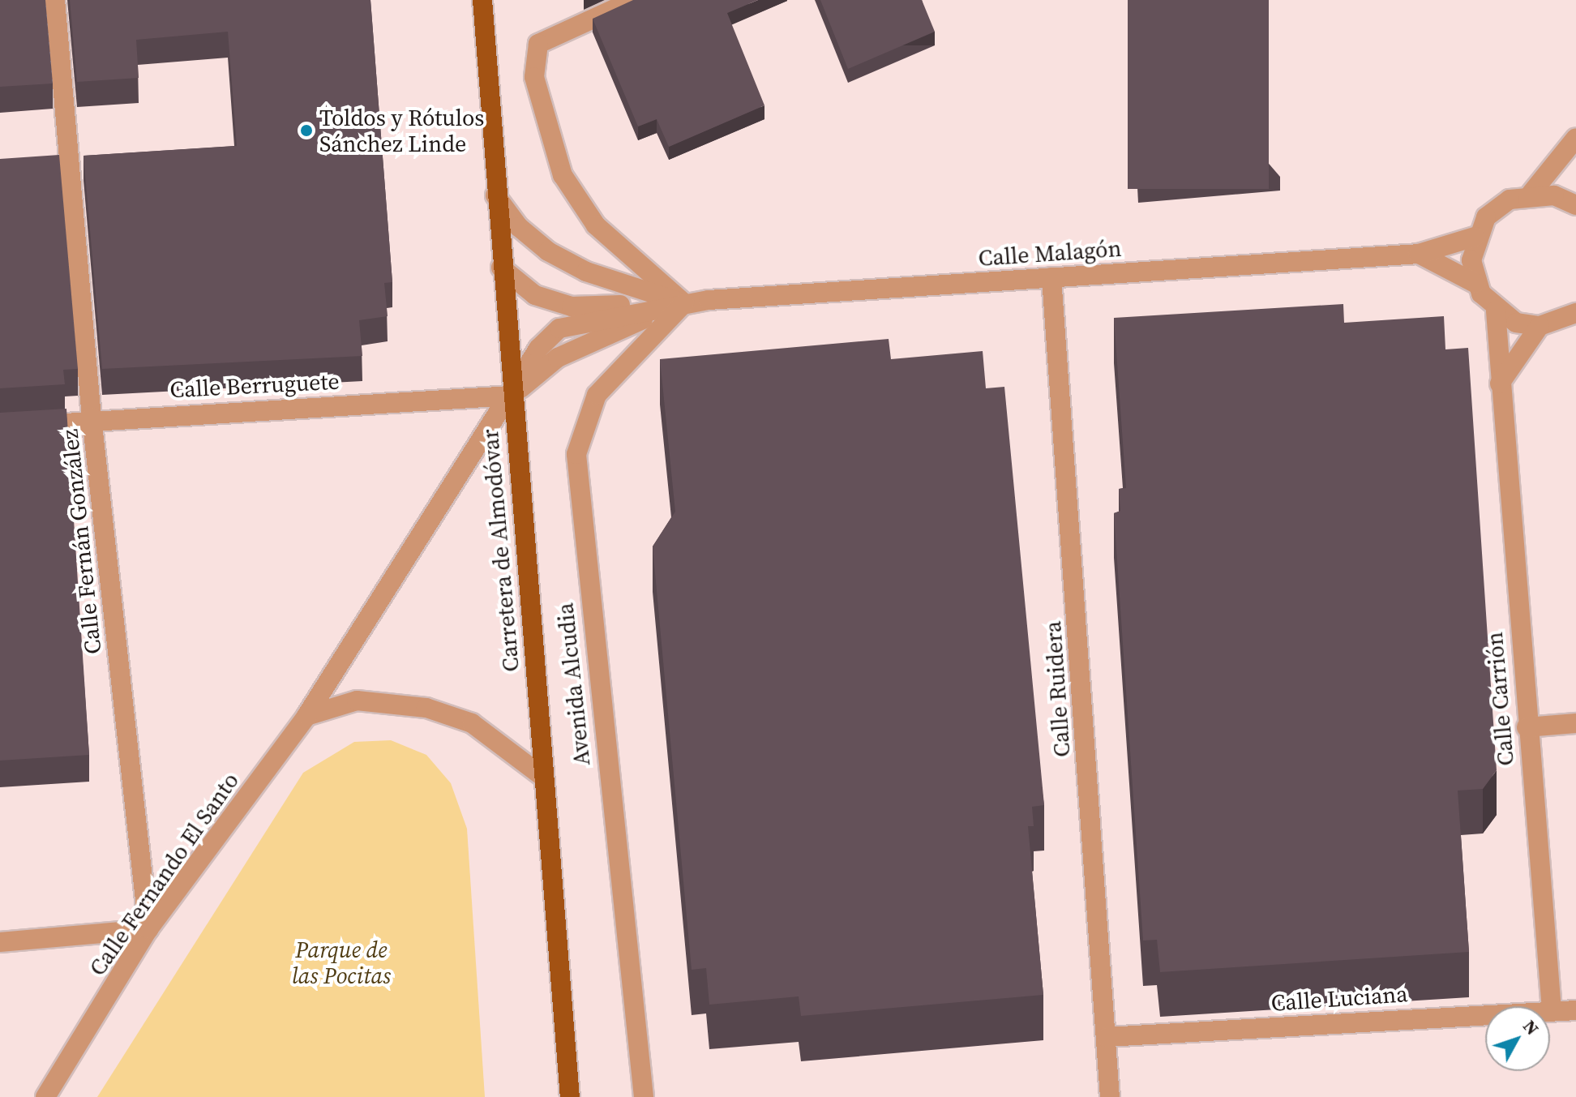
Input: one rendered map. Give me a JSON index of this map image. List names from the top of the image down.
{
  "streets": {
    "main road": ["Carretera de Almodóvar"],
    "street": [
      "Calle Malagón",
      "Calle Berruguete",
      "Calle Fernán González",
      "Avenida Alcudia",
      "Calle Ruidera",
      "Calle Carrión",
      "Calle Fernando El Santo",
      "Calle Luciana"
    ]
  },
  "crossings": [
    ["Calle Malagón", "Calle Berruguete"],
    ["Calle Malagón", "Carretera de Almodóvar"],
    ["Calle Malagón", "Avenida Alcudia"],
    ["Calle Malagón", "Calle Ruidera"],
    ["Calle Malagón", "Calle Fernando El Santo"],
    ["Calle Berruguete", "Calle Fernán González"],
    ["Calle Berruguete", "Carretera de Almodóvar"],
    ["Calle Berruguete", "Calle Fernando El Santo"],
    ["Calle Fernán González", "Calle Fernando El Santo"],
    ["Carretera de Almodóvar", "Calle Fernando El Santo"],
    ["Calle Ruidera", "Calle Luciana"],
    ["Calle Carrión", "Calle Luciana"]
  ],
  "parks": ["Parque de las Pocitas"],
  "places": ["Toldos y Rótulos Sánchez Linde"],
  "north": "top right"
}
